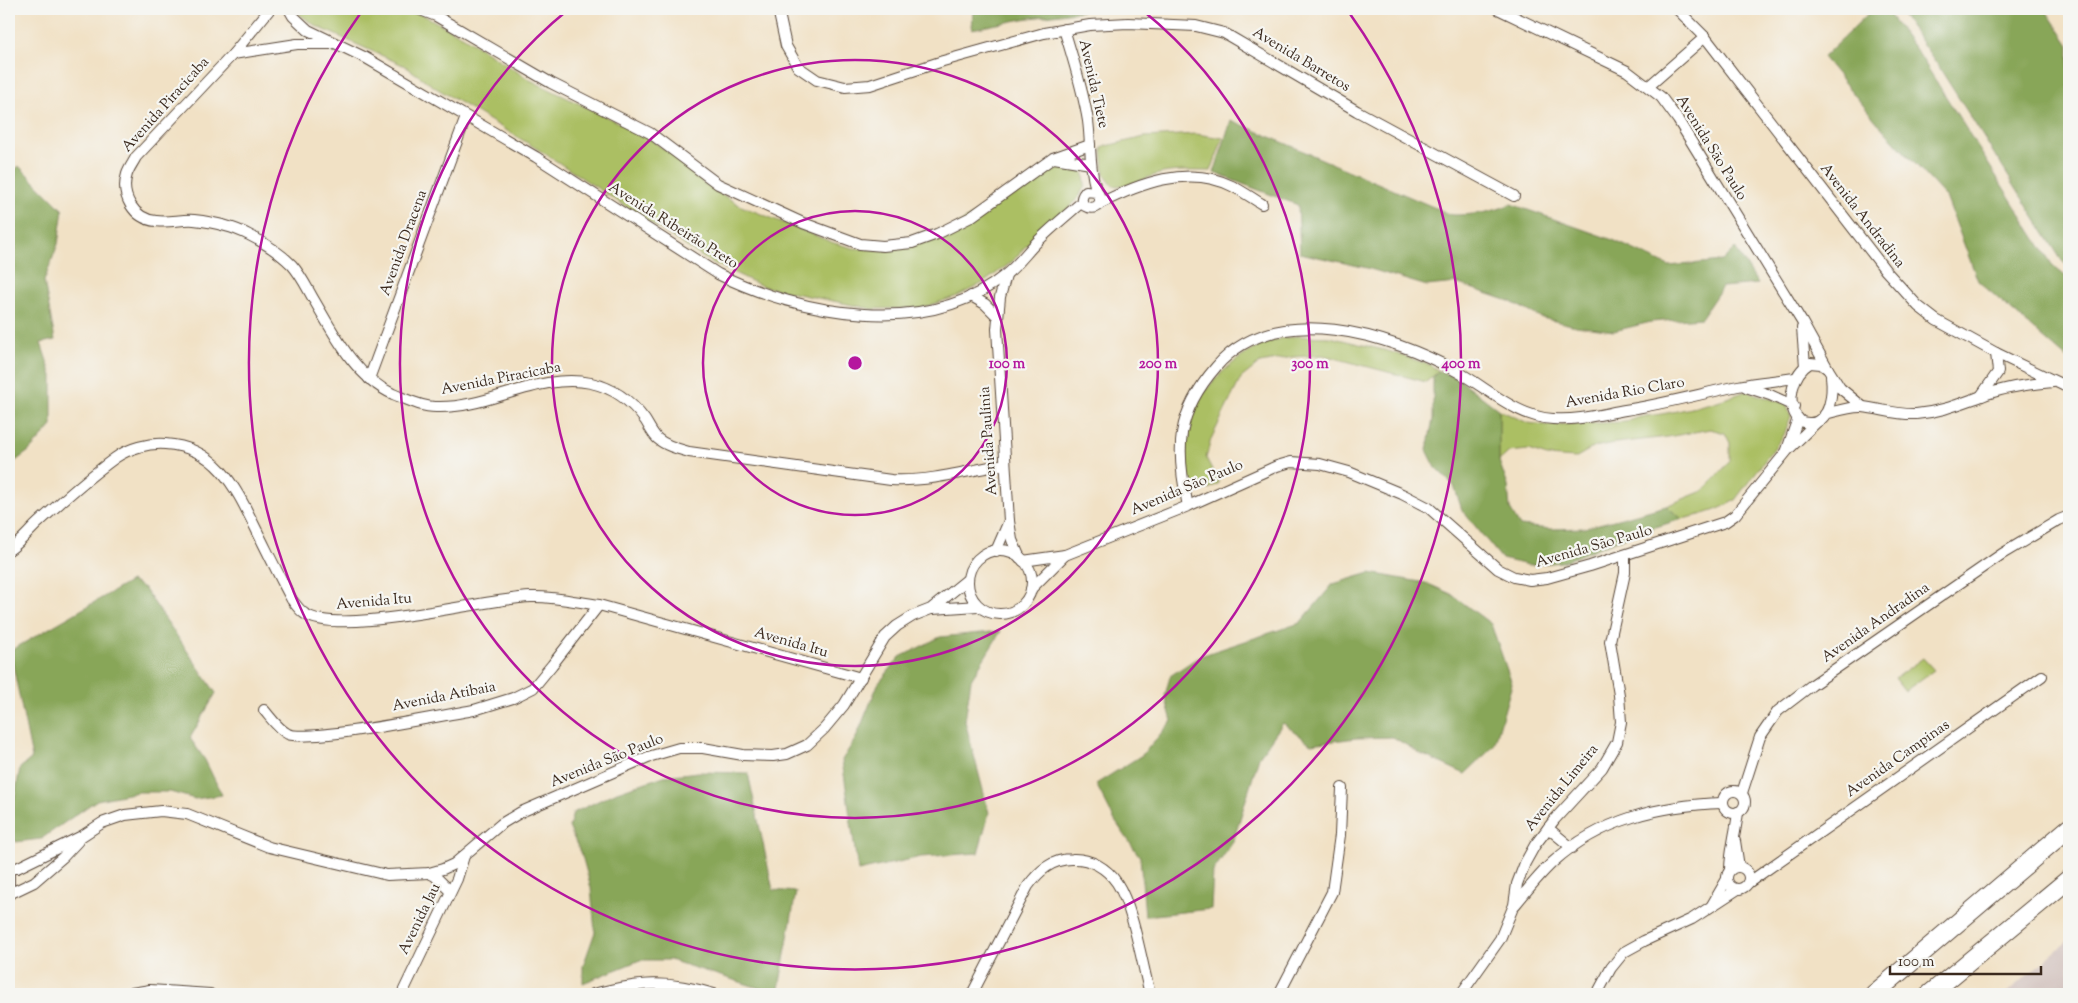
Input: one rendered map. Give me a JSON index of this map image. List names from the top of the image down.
{
  "streets": {
    "street": [
      "Avenida Barretos",
      "Avenida Tiete",
      "Avenida Piracicaba",
      "Avenida São Paulo",
      "Avenida Andradina",
      "Avenida Ribeirão Preto",
      "Avenida Dracena",
      "Avenida Rio Claro",
      "Avenida Paulínia",
      "Avenida Itu",
      "Avenida Atibaia",
      "Avenida Campinas",
      "Avenida Limeira",
      "Avenida Jau"
    ]
  },
  "crossings": [
    ["Avenida Barretos", "Avenida Tiete"],
    ["Avenida Tiete", "Avenida Ribeirão Preto"],
    ["Avenida Piracicaba", "Avenida Dracena"],
    ["Avenida Piracicaba", "Avenida Paulínia"],
    ["Avenida São Paulo", "Avenida Rio Claro"],
    ["Avenida São Paulo", "Avenida Paulínia"],
    ["Avenida São Paulo", "Avenida Itu"],
    ["Avenida São Paulo", "Avenida Limeira"],
    ["Avenida São Paulo", "Avenida Jau"],
    ["Avenida Ribeirão Preto", "Avenida Dracena"],
    ["Avenida Ribeirão Preto", "Avenida Paulínia"],
    ["Avenida Itu", "Avenida Atibaia"]
  ],
  "scale_bar": "100 m",
  "rings": [
    "100 m",
    "200 m",
    "300 m",
    "400 m"
  ]
}
